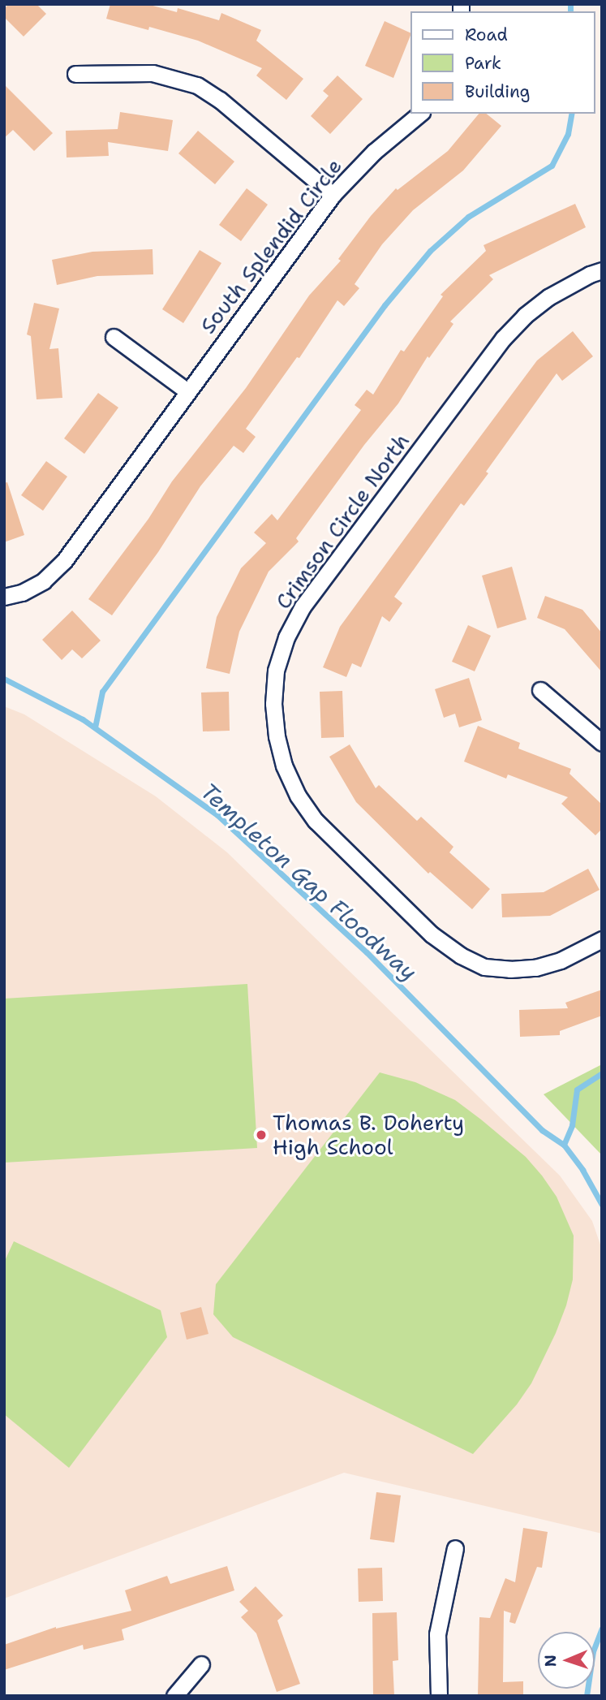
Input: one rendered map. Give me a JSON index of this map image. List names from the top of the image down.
{
  "streets": {
    "street": ["South Splendid Circle", "Crimson Circle North"]
  },
  "water": ["Templeton Gap Floodway"],
  "places": ["Thomas B. Doherty High School"],
  "legend": ["Road", "Park", "Building"],
  "north": "left"
}
